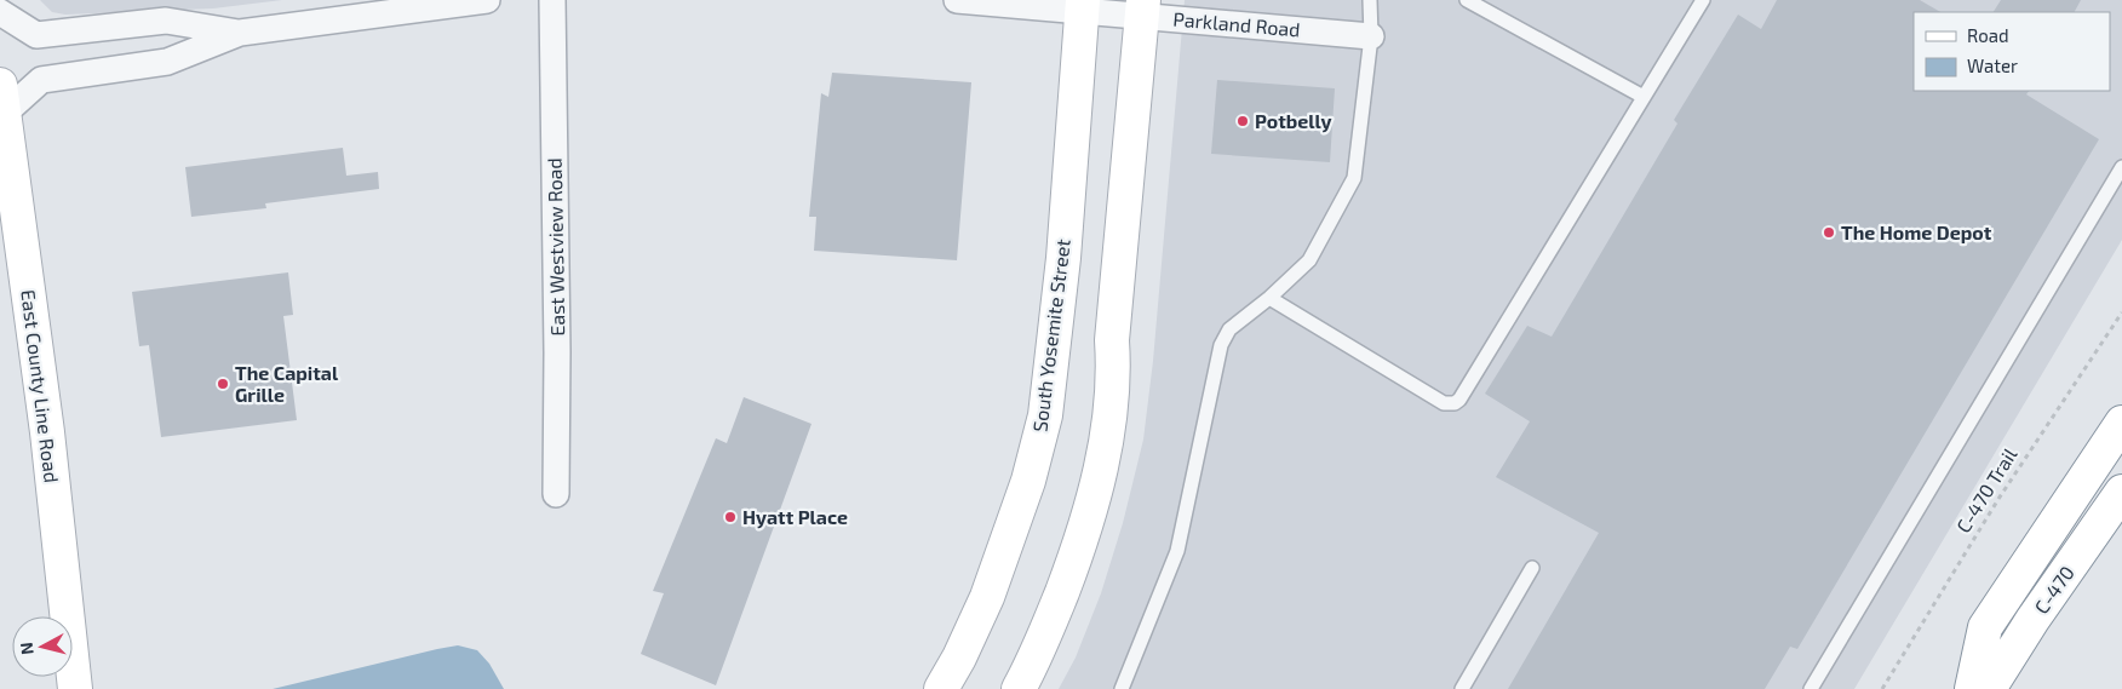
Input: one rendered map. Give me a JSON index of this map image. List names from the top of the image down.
{
  "streets": {
    "main road": ["South Yosemite Street", "East County Line Road", "C-470"],
    "street": ["Parkland Road", "East Westview Road"],
    "path": ["C-470 Trail"]
  },
  "crossings": [
    ["Parkland Road", "South Yosemite Street"]
  ],
  "places": [
    "Potbelly",
    "The Home Depot",
    "The Capital Grille",
    "Hyatt Place"
  ],
  "legend": ["Road", "Water"],
  "north": "left"
}
